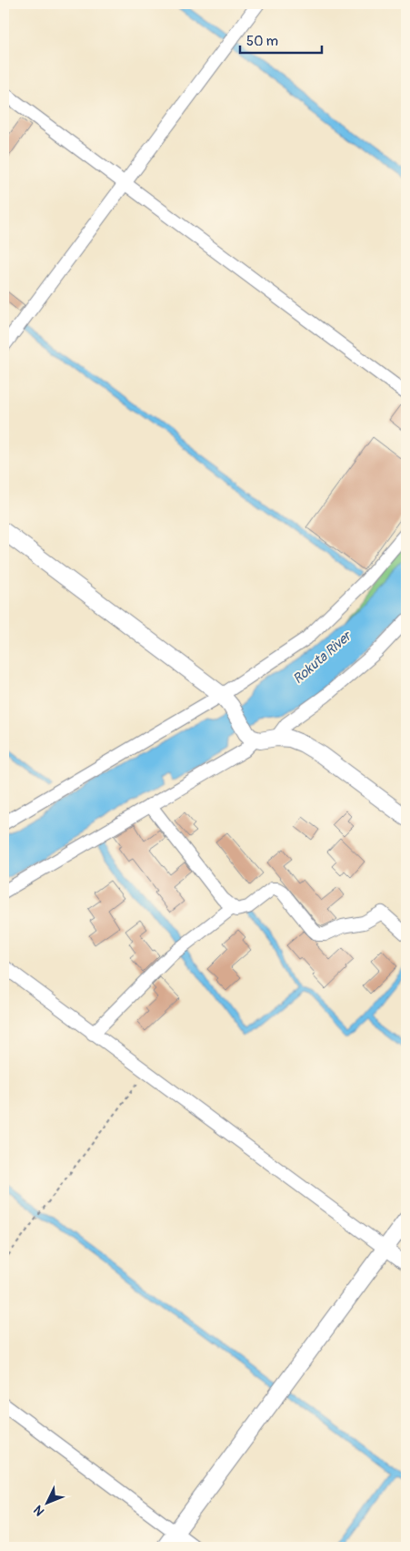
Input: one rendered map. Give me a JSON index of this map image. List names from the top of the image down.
{
  "water": ["Rokuta River"],
  "scale_bar": "50 m",
  "north": "bottom left"
}
